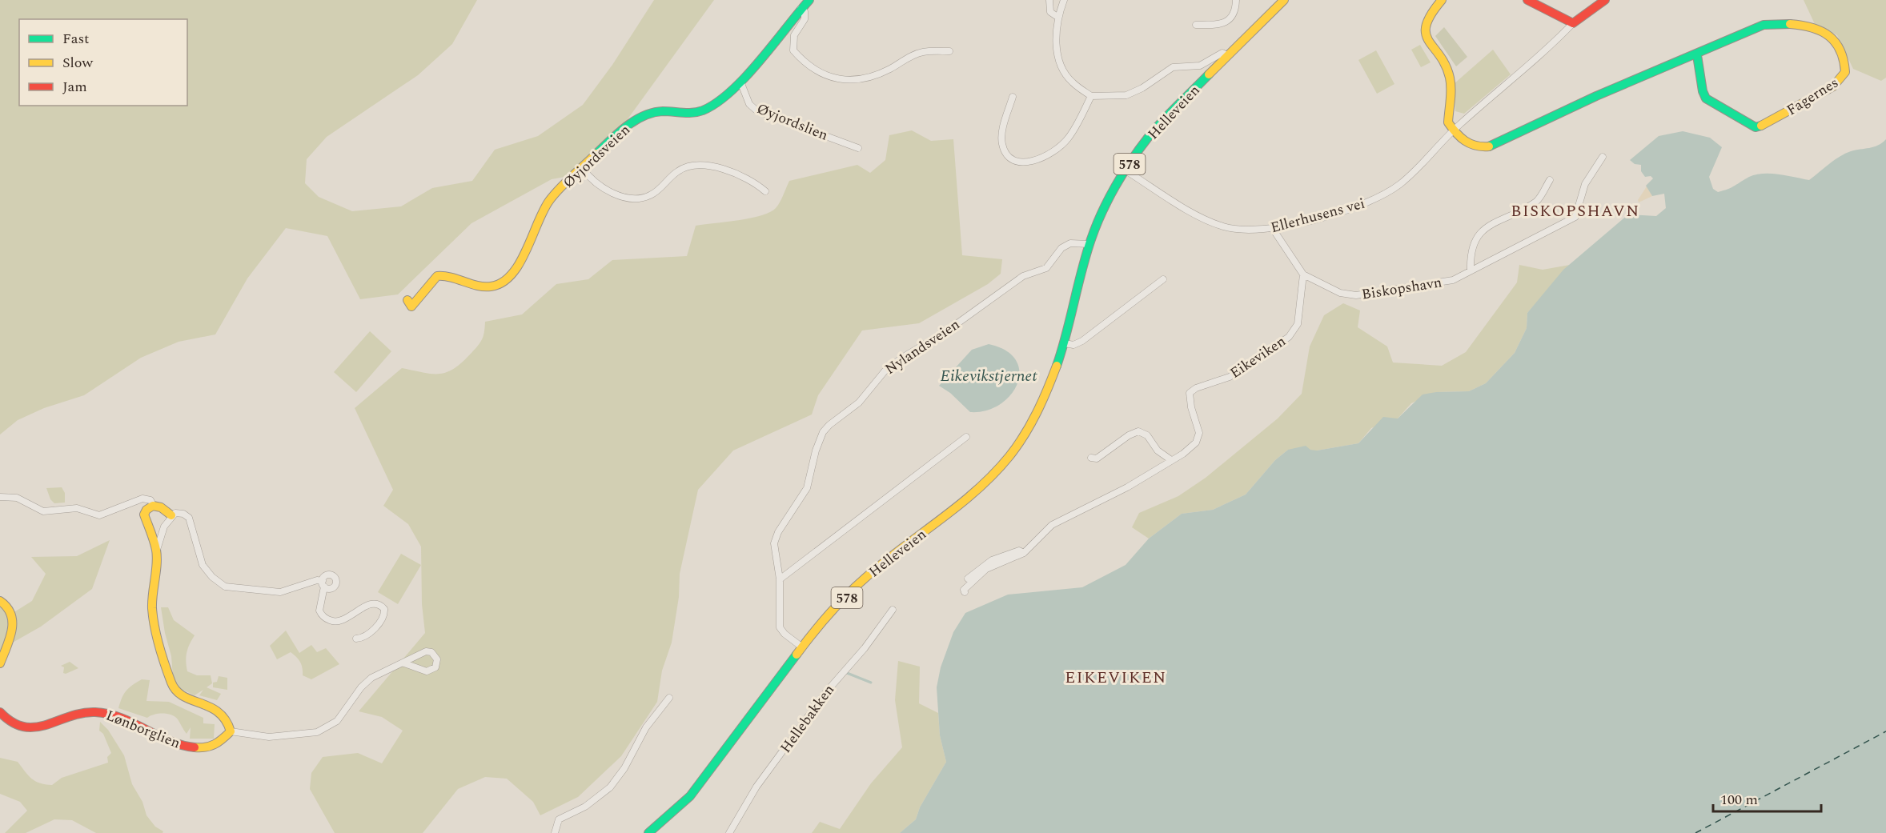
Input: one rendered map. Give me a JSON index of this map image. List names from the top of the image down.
{
  "streets": {
    "street": [
      "Fagernes",
      "Helleveien",
      "Øyjordslien",
      "Øyjordsveien",
      "578",
      "Ellerhusens vei",
      "Biskopshavn",
      "Nylandsveien",
      "Eikeviken",
      "Hellebakken",
      "Lønborglien"
    ]
  },
  "crossings": [
    ["Fagernes", "Ellerhusens vei"],
    ["Helleveien", "Ellerhusens vei"],
    ["Helleveien", "Nylandsveien"],
    ["Øyjordslien", "Øyjordsveien"],
    ["Ellerhusens vei", "Biskopshavn"],
    ["Biskopshavn", "Eikeviken"]
  ],
  "districts": ["BISKOPSHAVN", "EIKEVIKEN"],
  "water": ["Eikevikstjernet"],
  "legend": ["Fast", "Slow", "Jam"],
  "scale_bar": "100 m"
}
